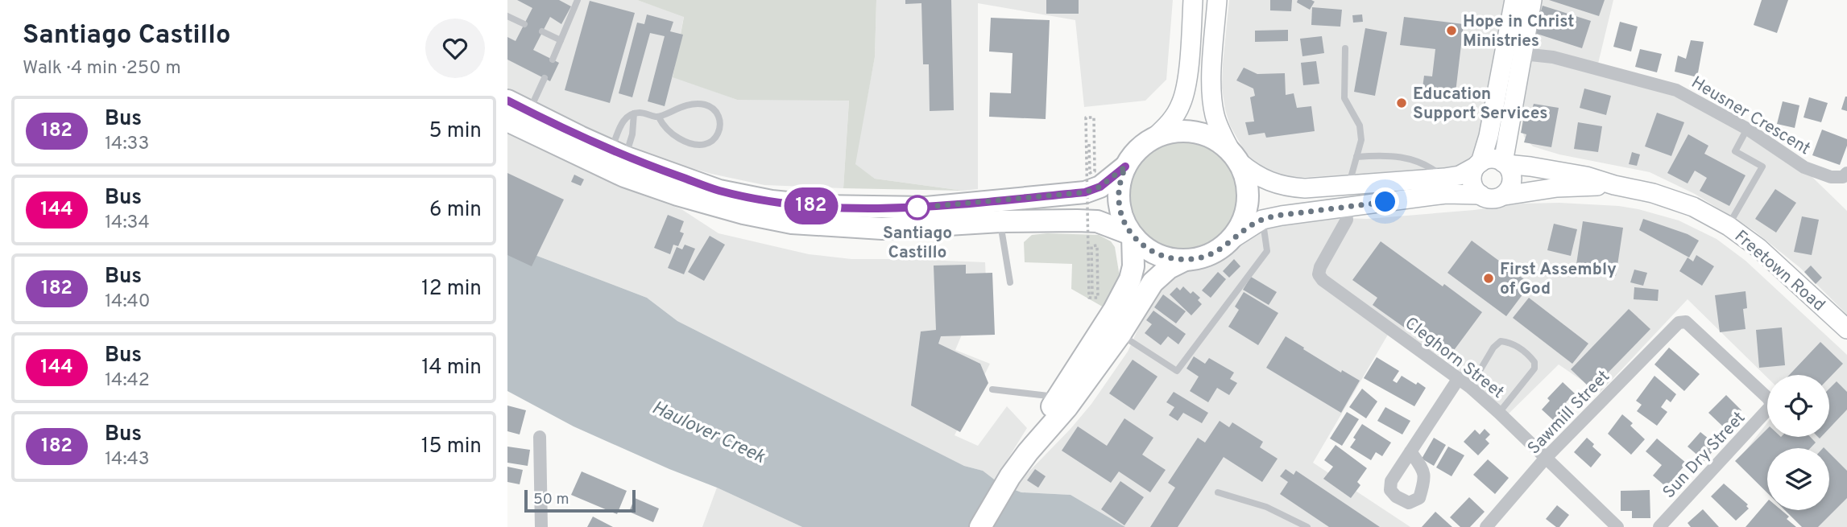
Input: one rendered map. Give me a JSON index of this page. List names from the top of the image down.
{
  "streets": {
    "main road": ["Freetown Road"],
    "street": [
      "Heusner Crescent",
      "Cleghorn Street",
      "Sawmill Street",
      "Sun Dry Street"
    ]
  },
  "crossings": [
    ["Cleghorn Street", "Sawmill Street"],
    ["Sawmill Street", "Sun Dry Street"]
  ],
  "water": ["Haulover Creek"],
  "places": [
    "Hope in Christ Ministries",
    "Education Support Services",
    "Santiago Castillo",
    "First Assembly of God"
  ],
  "lines": ["bus line 182"],
  "scale_bar": "50 m",
  "page": {
    "heading": ["Santiago Castillo", "Walk · 4 min · 250 m"],
    "on_map": "182",
    "list": [
      {
        "mark": "182",
        "name": "Bus",
        "note": "14:33",
        "value": "5 min"
      },
      {
        "mark": "144",
        "name": "Bus",
        "note": "14:34",
        "value": "6 min"
      },
      {
        "mark": "182",
        "name": "Bus",
        "note": "14:40",
        "value": "12 min"
      },
      {
        "mark": "144",
        "name": "Bus",
        "note": "14:42",
        "value": "14 min"
      },
      {
        "mark": "182",
        "name": "Bus",
        "note": "14:43",
        "value": "15 min"
      }
    ],
    "scale": "50 m"
  }
}
